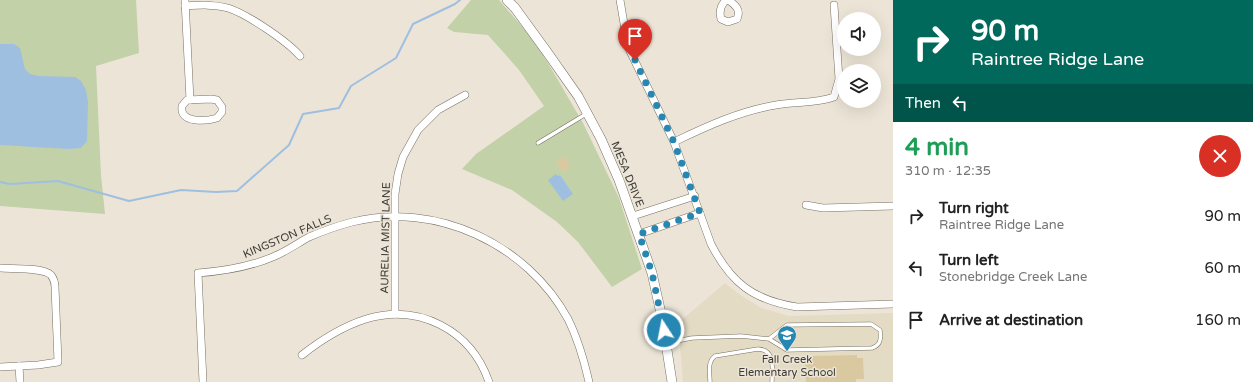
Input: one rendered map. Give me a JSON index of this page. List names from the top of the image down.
{
  "streets": {
    "street": ["MESA DRIVE", "KINGSTON FALLS", "AURELIA MIST LANE"]
  },
  "crossings": [
    ["KINGSTON FALLS", "AURELIA MIST LANE"]
  ],
  "places": {
    "school or university": ["Fall Creek Elementary School"]
  },
  "page": {
    "turn": ["90 m", "Raintree Ridge Lane"],
    "then": "Then",
    "heading": ["4 min", "310 m · 12:35"],
    "list": [
      {
        "name": "Turn right",
        "note": "Raintree Ridge Lane",
        "value": "90 m"
      },
      {
        "name": "Turn left",
        "note": "Stonebridge Creek Lane",
        "value": "60 m"
      },
      {
        "name": "Arrive at destination",
        "value": "160 m"
      }
    ]
  }
}
